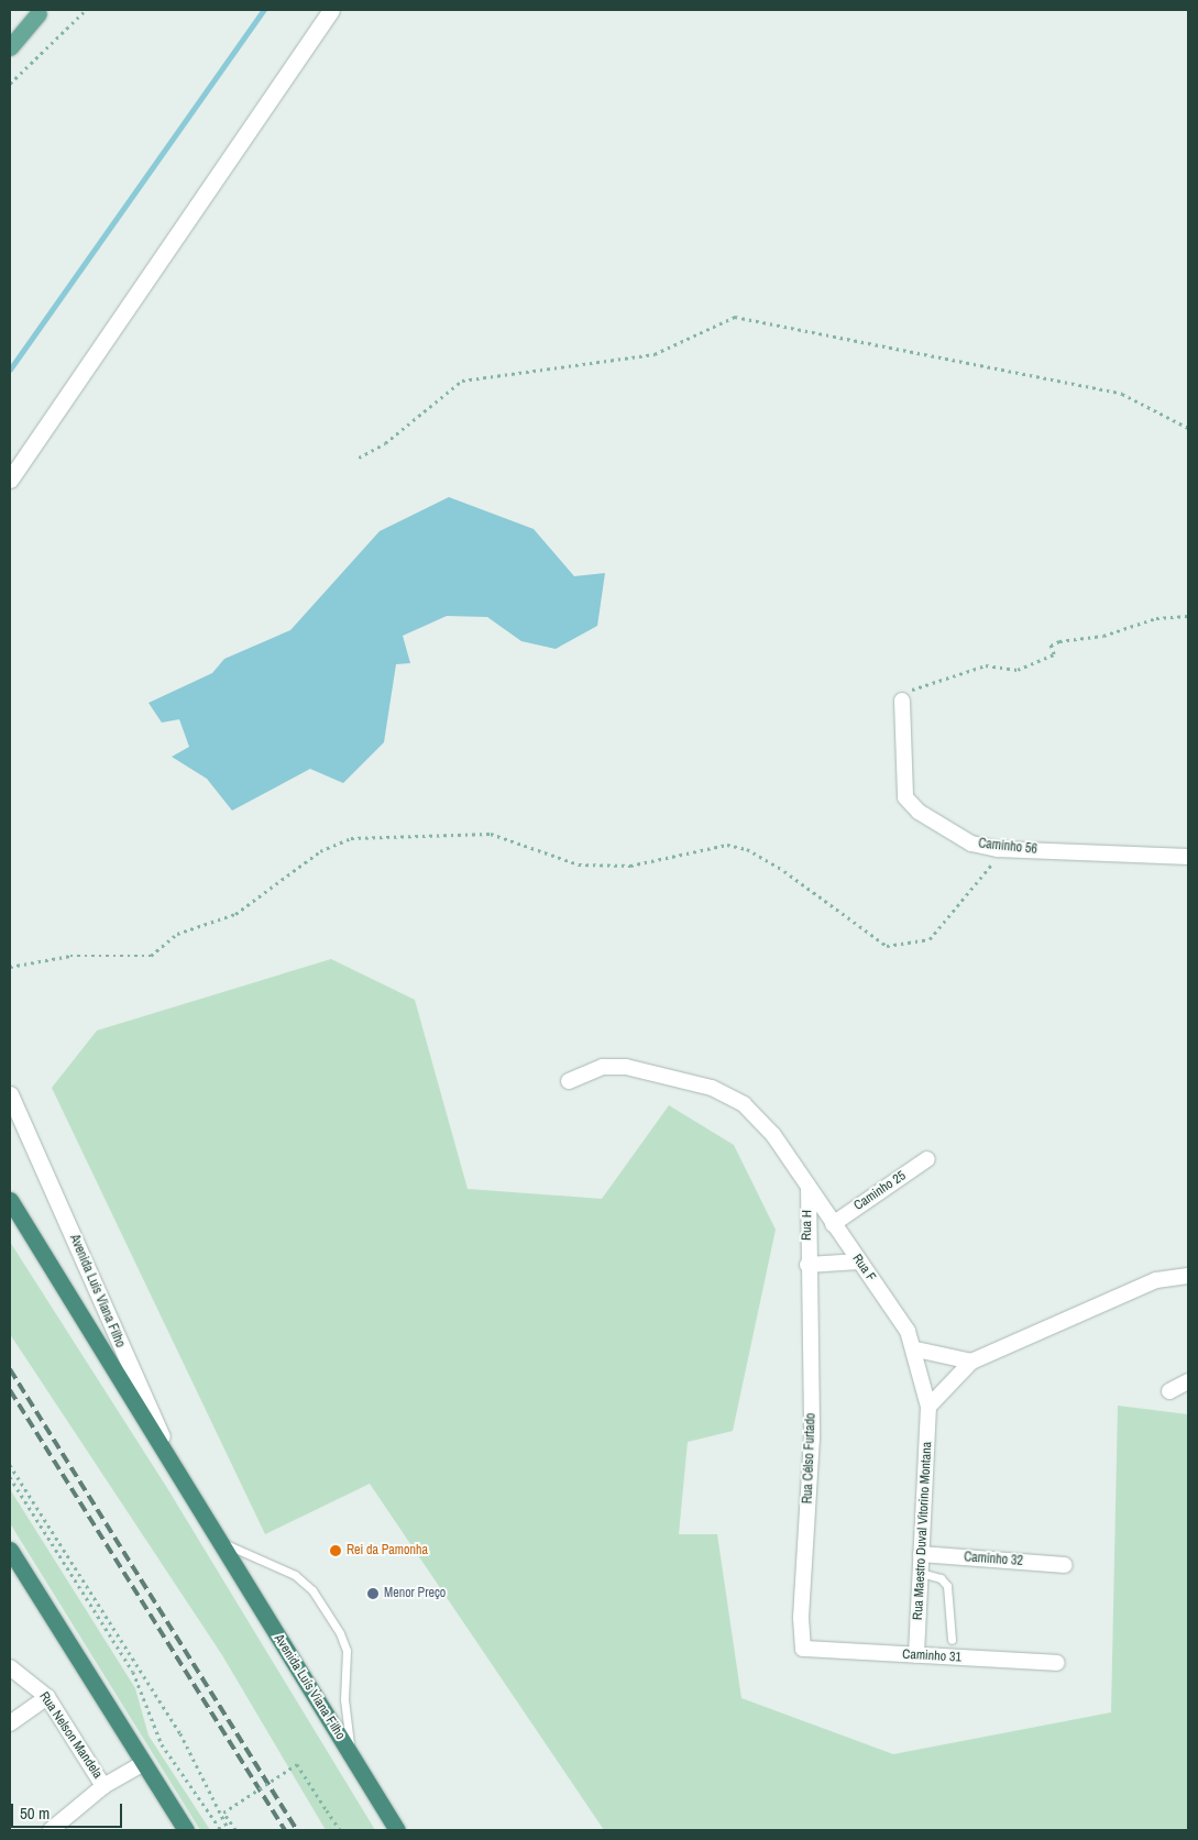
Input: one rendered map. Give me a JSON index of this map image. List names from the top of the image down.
{
  "streets": {
    "highway": ["Avenida Luís Viana Filho"],
    "street": [
      "Caminho 56",
      "Caminho 25",
      "Rua H",
      "Rua F",
      "Rua Célso Furtado",
      "Rua Maestro Duval Vitorino Montana",
      "Caminho 32",
      "Caminho 31",
      "Rua Nelson Mandela"
    ]
  },
  "crossings": [
    ["Caminho 25", "Rua F"],
    ["Rua H", "Rua F"],
    ["Rua H", "Rua Célso Furtado"],
    ["Rua F", "Rua Maestro Duval Vitorino Montana"],
    ["Rua Célso Furtado", "Caminho 31"],
    ["Rua Maestro Duval Vitorino Montana", "Caminho 32"],
    ["Rua Maestro Duval Vitorino Montana", "Caminho 31"]
  ],
  "places": ["Rei da Pamonha", "Menor Preço"],
  "scale_bar": "50 m"
}
